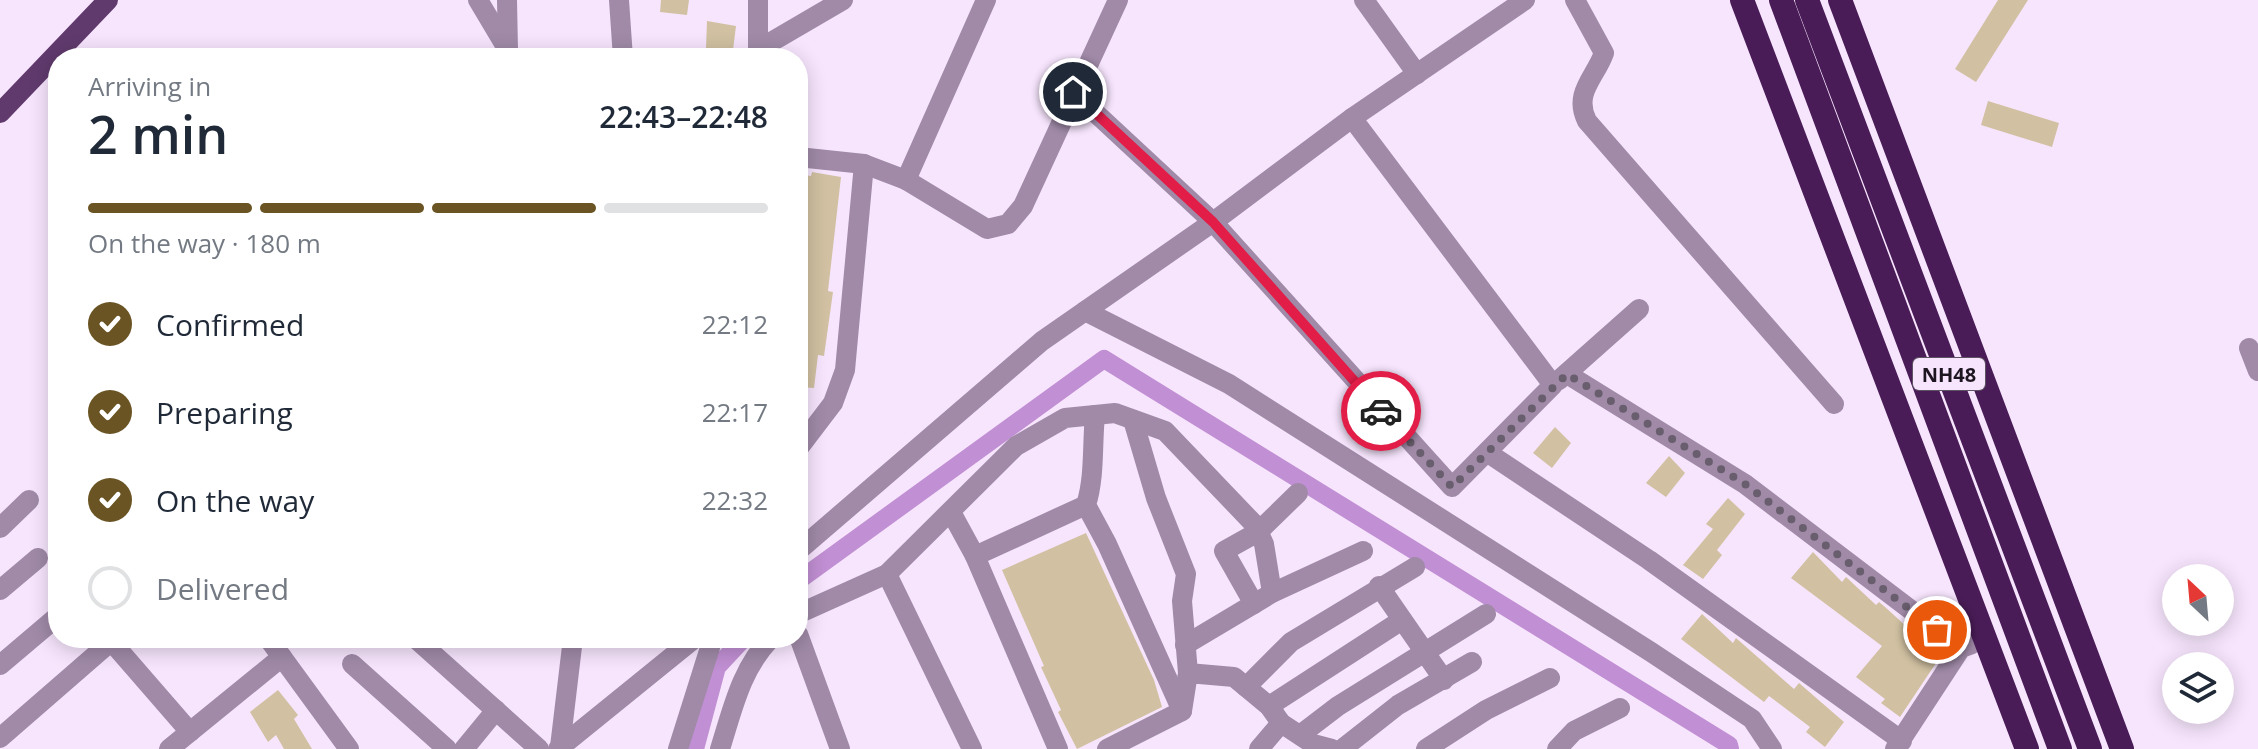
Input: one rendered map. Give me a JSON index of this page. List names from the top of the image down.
{
  "streets": {
    "highway": ["NH48"]
  },
  "north": "top left",
  "page": {
    "heading": ["2 min", "Arriving in", "22:43–22:48"],
    "bar": "On the way · 180 m",
    "list": [
      ["Confirmed", "22:12"],
      ["Preparing", "22:17"],
      ["On the way", "22:32"],
      "Delivered"
    ]
  }
}
